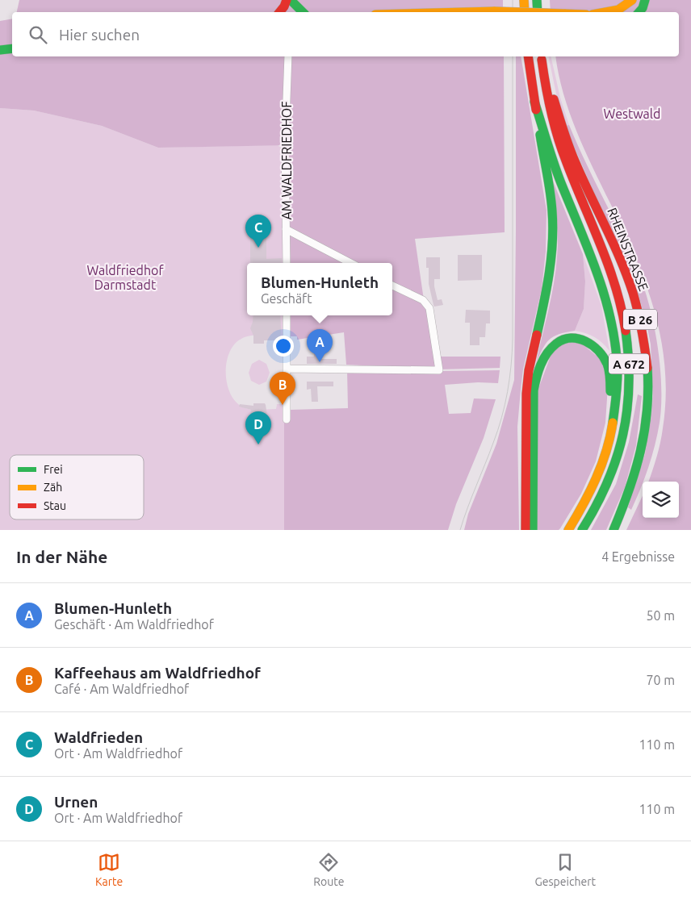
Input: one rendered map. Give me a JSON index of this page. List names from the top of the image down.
{
  "streets": {
    "main road": ["RHEINSTRASSE", "B 26", "A 672"],
    "street": ["AM WALDFRIEDHOF"]
  },
  "crossings": [
    ["RHEINSTRASSE", "A 672"]
  ],
  "parks": ["Westwald", "Waldfriedhof Darmstadt"],
  "legend": ["Frei", "Zäh", "Stau"],
  "page": {
    "search": "Hier suchen",
    "pins": [
      "C",
      "A",
      "B",
      "D"
    ],
    "popup": ["Blumen-Hunleth", "Geschäft"],
    "heading": ["In der Nähe", "4 Ergebnisse"],
    "list": [
      {
        "mark": "A",
        "name": "Blumen-Hunleth",
        "note": "Geschäft · Am Waldfriedhof",
        "value": "50 m"
      },
      {
        "mark": "B",
        "name": "Kaffeehaus am Waldfriedhof",
        "note": "Café · Am Waldfriedhof",
        "value": "70 m"
      },
      {
        "mark": "C",
        "name": "Waldfrieden",
        "note": "Ort · Am Waldfriedhof",
        "value": "110 m"
      },
      {
        "mark": "D",
        "name": "Urnen",
        "note": "Ort · Am Waldfriedhof",
        "value": "110 m"
      }
    ],
    "nav": ["Karte", "Route", "Gespeichert"]
  }
}
